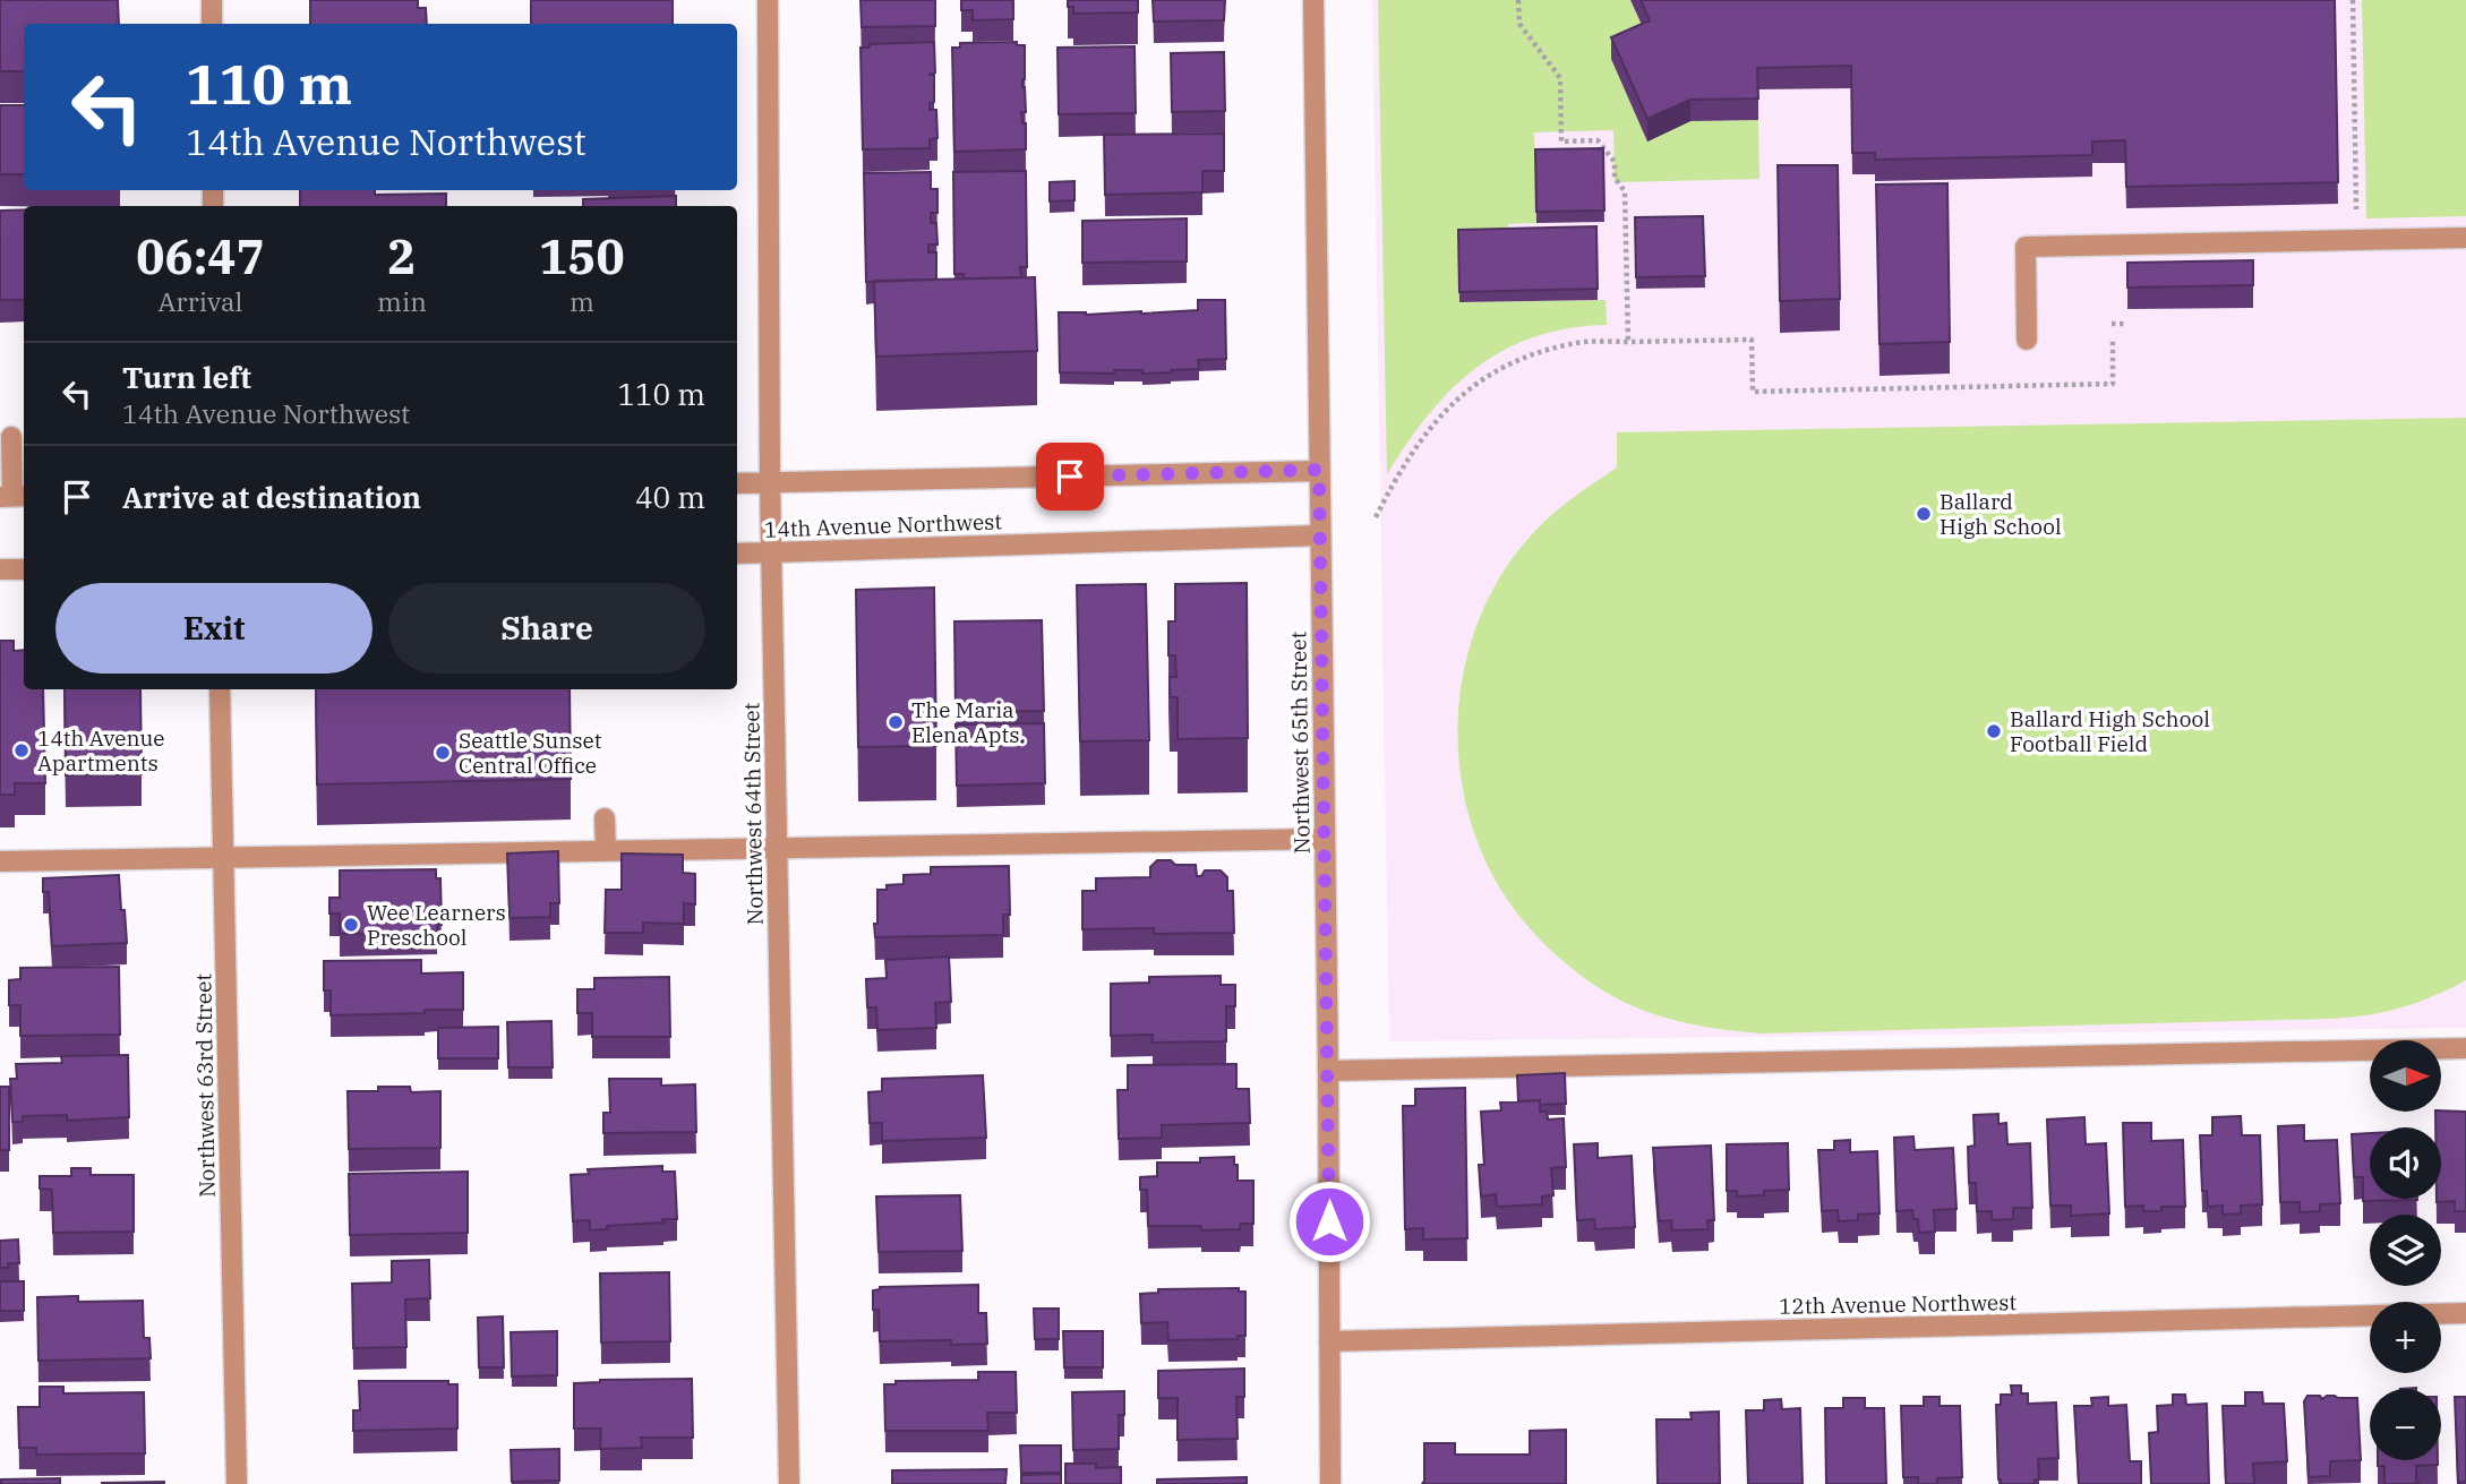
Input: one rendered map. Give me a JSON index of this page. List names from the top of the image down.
{
  "streets": {
    "street": [
      "14th Avenue Northwest",
      "Northwest 65th Street",
      "Northwest 64th Street",
      "Northwest 63rd Street",
      "12th Avenue Northwest"
    ]
  },
  "crossings": [
    ["14th Avenue Northwest", "Northwest 65th Street"],
    ["14th Avenue Northwest", "Northwest 64th Street"],
    ["Northwest 65th Street", "12th Avenue Northwest"]
  ],
  "places": [
    "Ballard High School",
    "The Maria Elena Apts.",
    "Ballard High School Football Field",
    "14th Avenue Apartments",
    "Seattle Sunset Central Office",
    "Wee Learners Preschool"
  ],
  "north": "right",
  "page": {
    "turn": ["110 m", "14th Avenue Northwest"],
    "eta": [
      "06:47",
      "Arrival",
      "2",
      "min",
      "150",
      "m"
    ],
    "list": [
      {
        "name": "Turn left",
        "note": "14th Avenue Northwest",
        "value": "110 m"
      },
      {
        "name": "Arrive at destination",
        "value": "40 m"
      }
    ],
    "buttons": ["Exit", "Share"],
    "map_buttons": ["+", "−"]
  }
}
